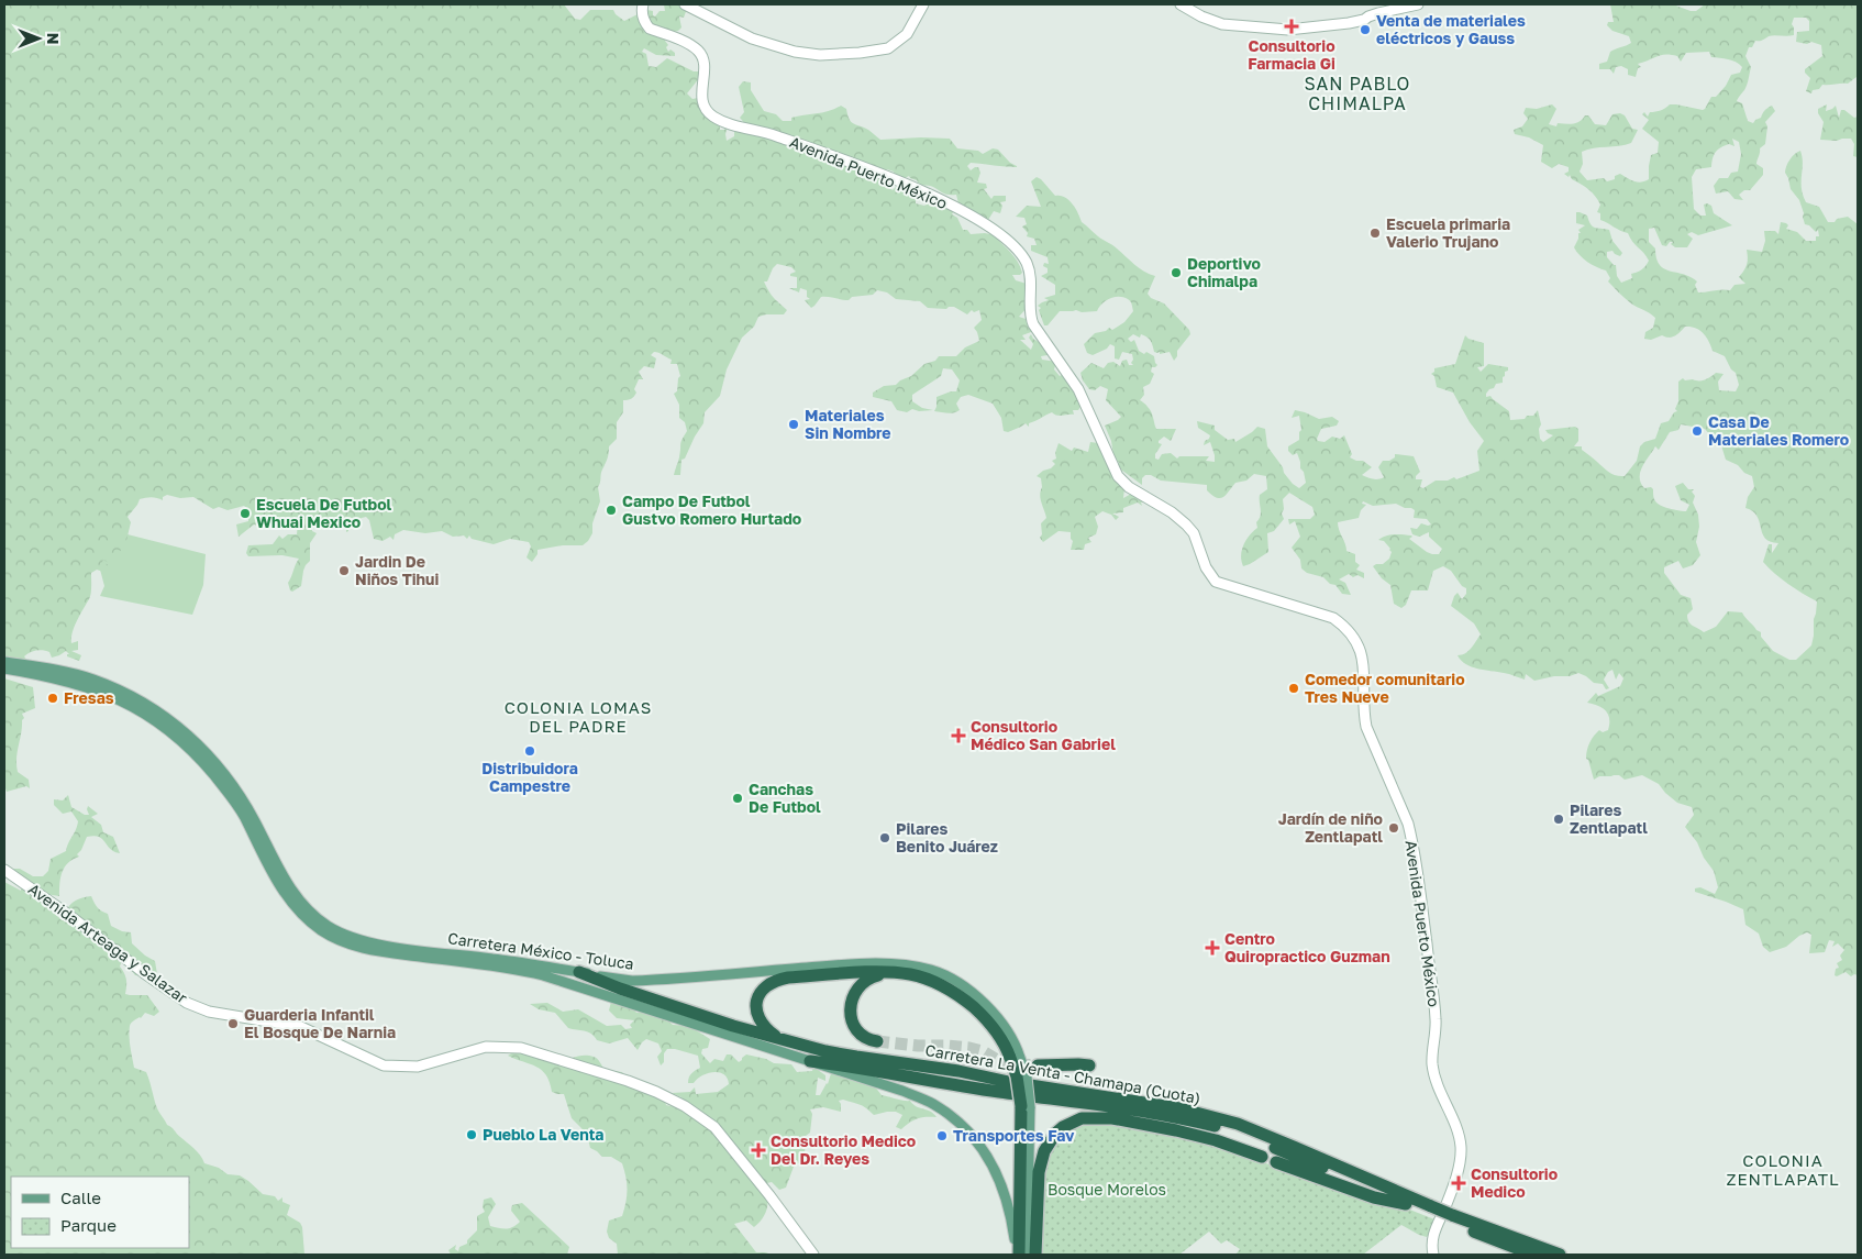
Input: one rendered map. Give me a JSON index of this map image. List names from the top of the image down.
{
  "streets": {
    "highway": ["Carretera La Venta - Chamapa (Cuota)"],
    "main road": ["Avenida Puerto México", "Avenida Arteaga y Salazar", "Carretera México - Toluca"]
  },
  "crossings": [
    ["Carretera México - Toluca", "Carretera La Venta - Chamapa (Cuota)"]
  ],
  "districts": ["SAN PABLO CHIMALPA", "COLONIA LOMAS DEL PADRE", "COLONIA ZENTLAPATL"],
  "parks": ["Bosque Morelos"],
  "places": {
    "health": [
      "Consultorio Farmacia Gi",
      "Consultorio Médico San Gabriel",
      "Centro Quiropractico Guzman",
      "Consultorio Medico Del Dr. Reyes",
      "Consultorio Medico"
    ],
    "other": [
      "Venta de materiales eléctricos y Gauss",
      "Escuela primaria Valerio Trujano",
      "Deportivo Chimalpa",
      "Materiales Sin Nombre",
      "Casa De Materiales Romero",
      "Campo De Futbol Gustvo Romero Hurtado",
      "Escuela De Futbol Whuai Mexico",
      "Jardin De Niños Tihui",
      "Comedor comunitario Tres Nueve",
      "Fresas",
      "Distribuidora Campestre",
      "Canchas De Futbol",
      "Pilares Zentlapatl",
      "Jardín de niño Zentlapatl",
      "Pilares Benito Juárez",
      "Guarderia Infantil El Bosque De Narnia",
      "Pueblo La Venta",
      "Transportes Fav"
    ]
  },
  "legend": ["Calle", "Parque"],
  "north": "right"
}
